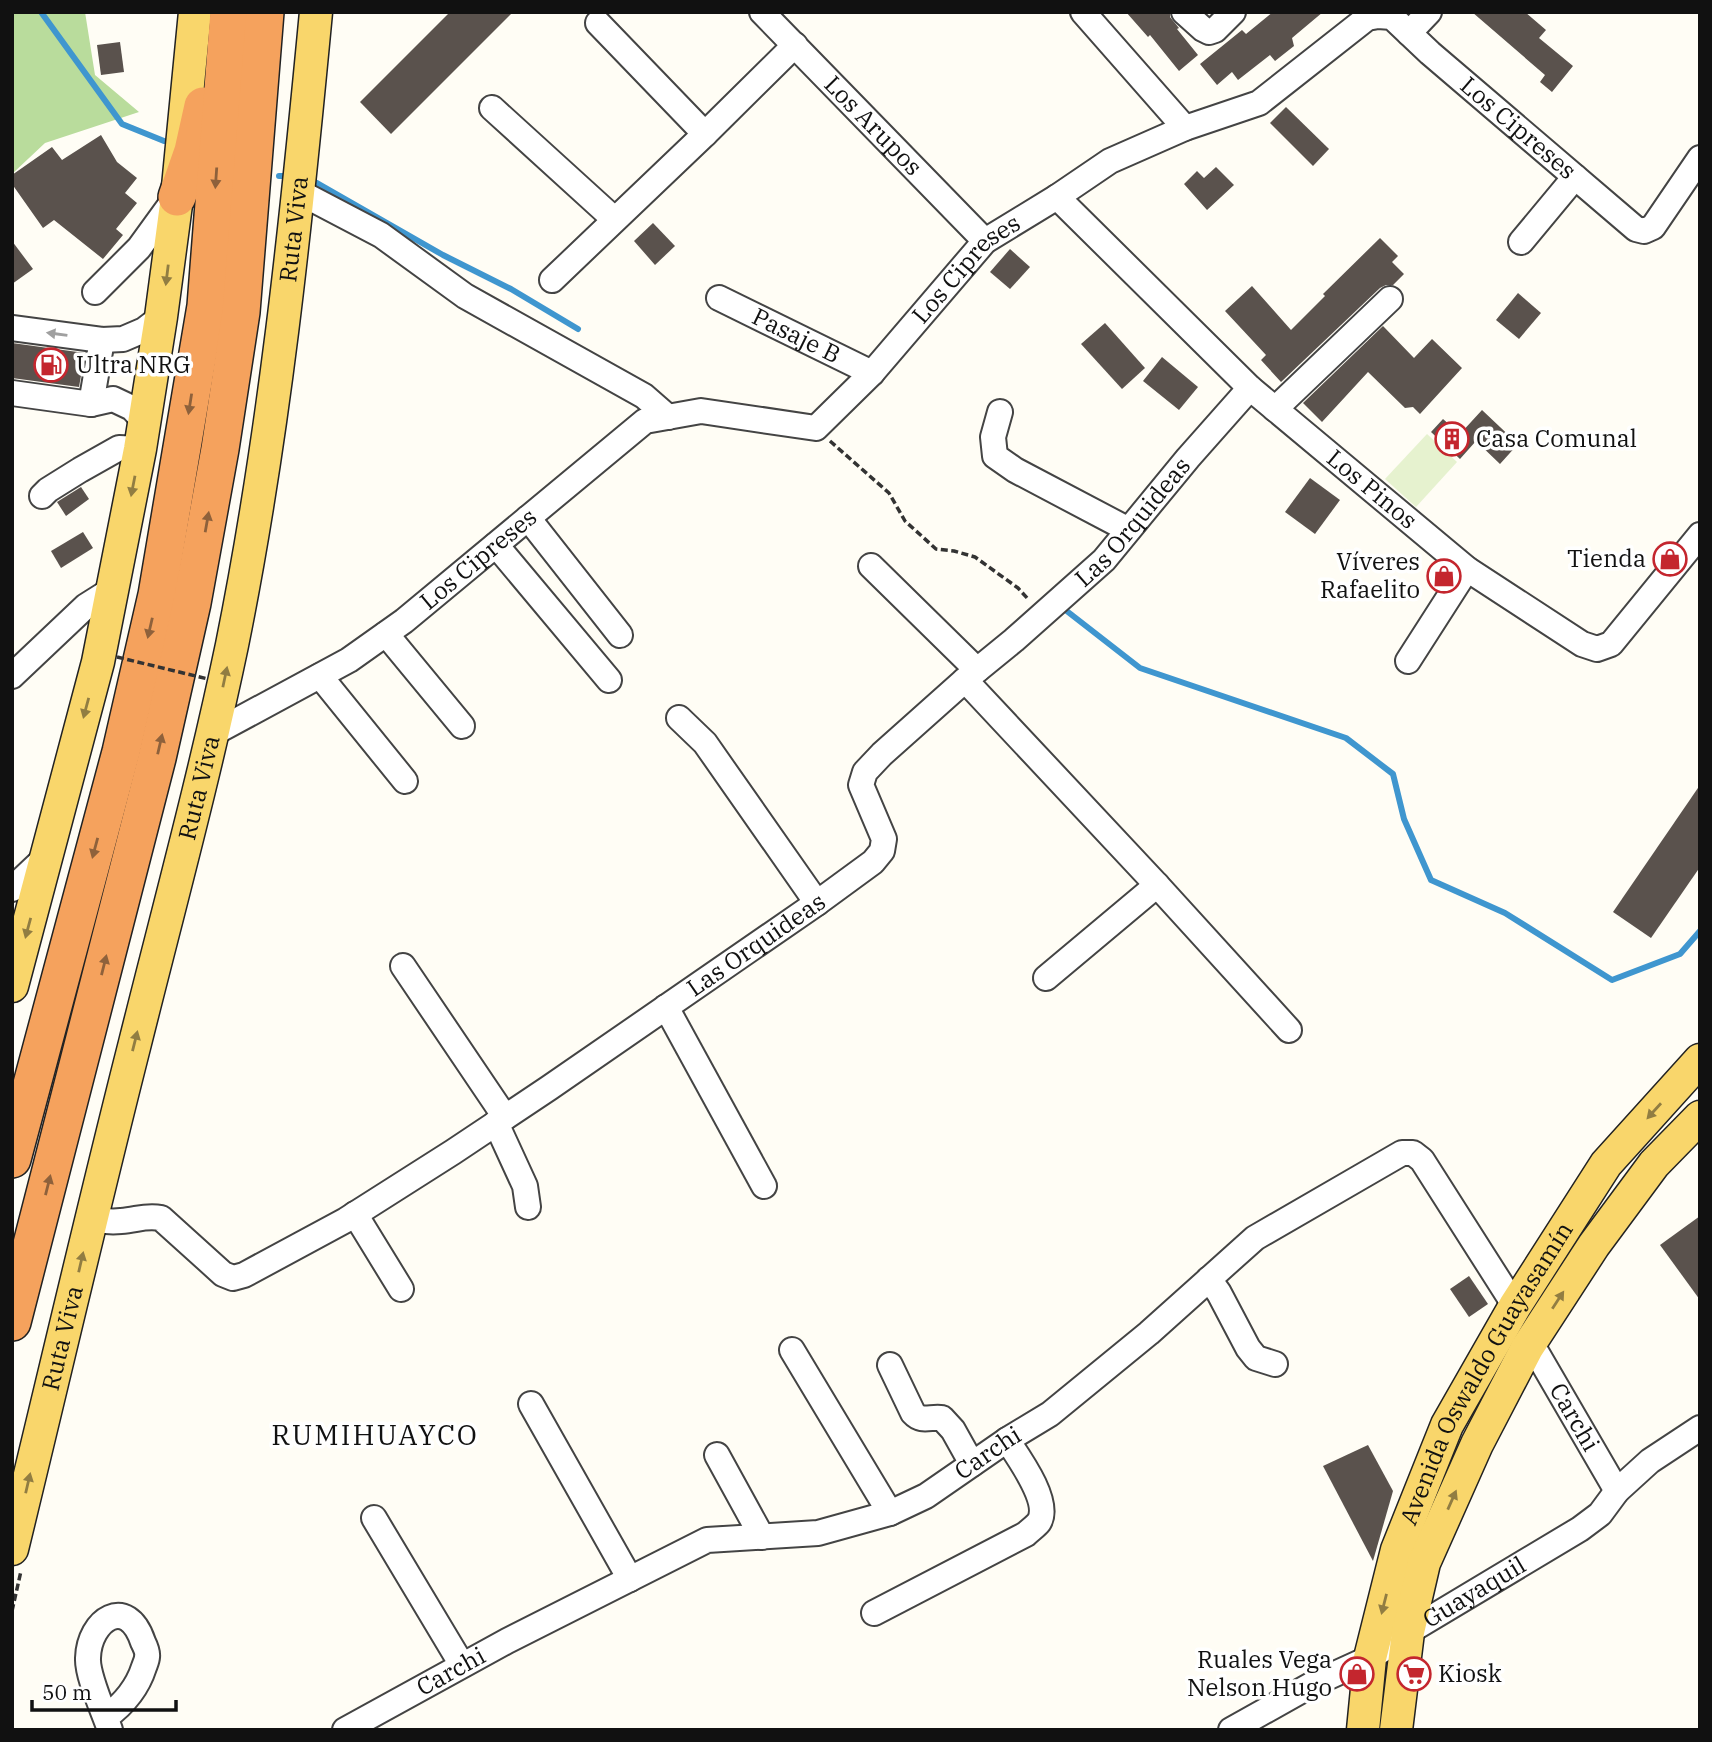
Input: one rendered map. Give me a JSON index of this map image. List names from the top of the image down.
{
  "streets": {
    "highway": ["Ruta Viva"],
    "main road": ["Avenida Oswaldo Guayasamín"],
    "street": [
      "Los Arupos",
      "Los Cipreses",
      "Pasaje B",
      "Los Pinos",
      "Las Orquideas",
      "Carchi",
      "Guayaquil"
    ]
  },
  "crossings": [
    ["Los Arupos", "Los Cipreses"],
    ["Los Cipreses", "Ruta Viva"],
    ["Los Cipreses", "Pasaje B"],
    ["Los Cipreses", "Los Pinos"],
    ["Ruta Viva", "Las Orquideas"],
    ["Los Pinos", "Las Orquideas"],
    ["Avenida Oswaldo Guayasamín", "Carchi"],
    ["Avenida Oswaldo Guayasamín", "Guayaquil"],
    ["Carchi", "Guayaquil"]
  ],
  "districts": ["RUMIHUAYCO"],
  "places": {
    "fuel station": ["Ultra NRG"],
    "building": ["Casa Comunal"],
    "shop": ["Tienda", "Víveres Rafaelito", "Ruales Vega Nelson Hugo"],
    "supermarket": ["Kiosk"]
  },
  "scale_bar": "50 m"
}
